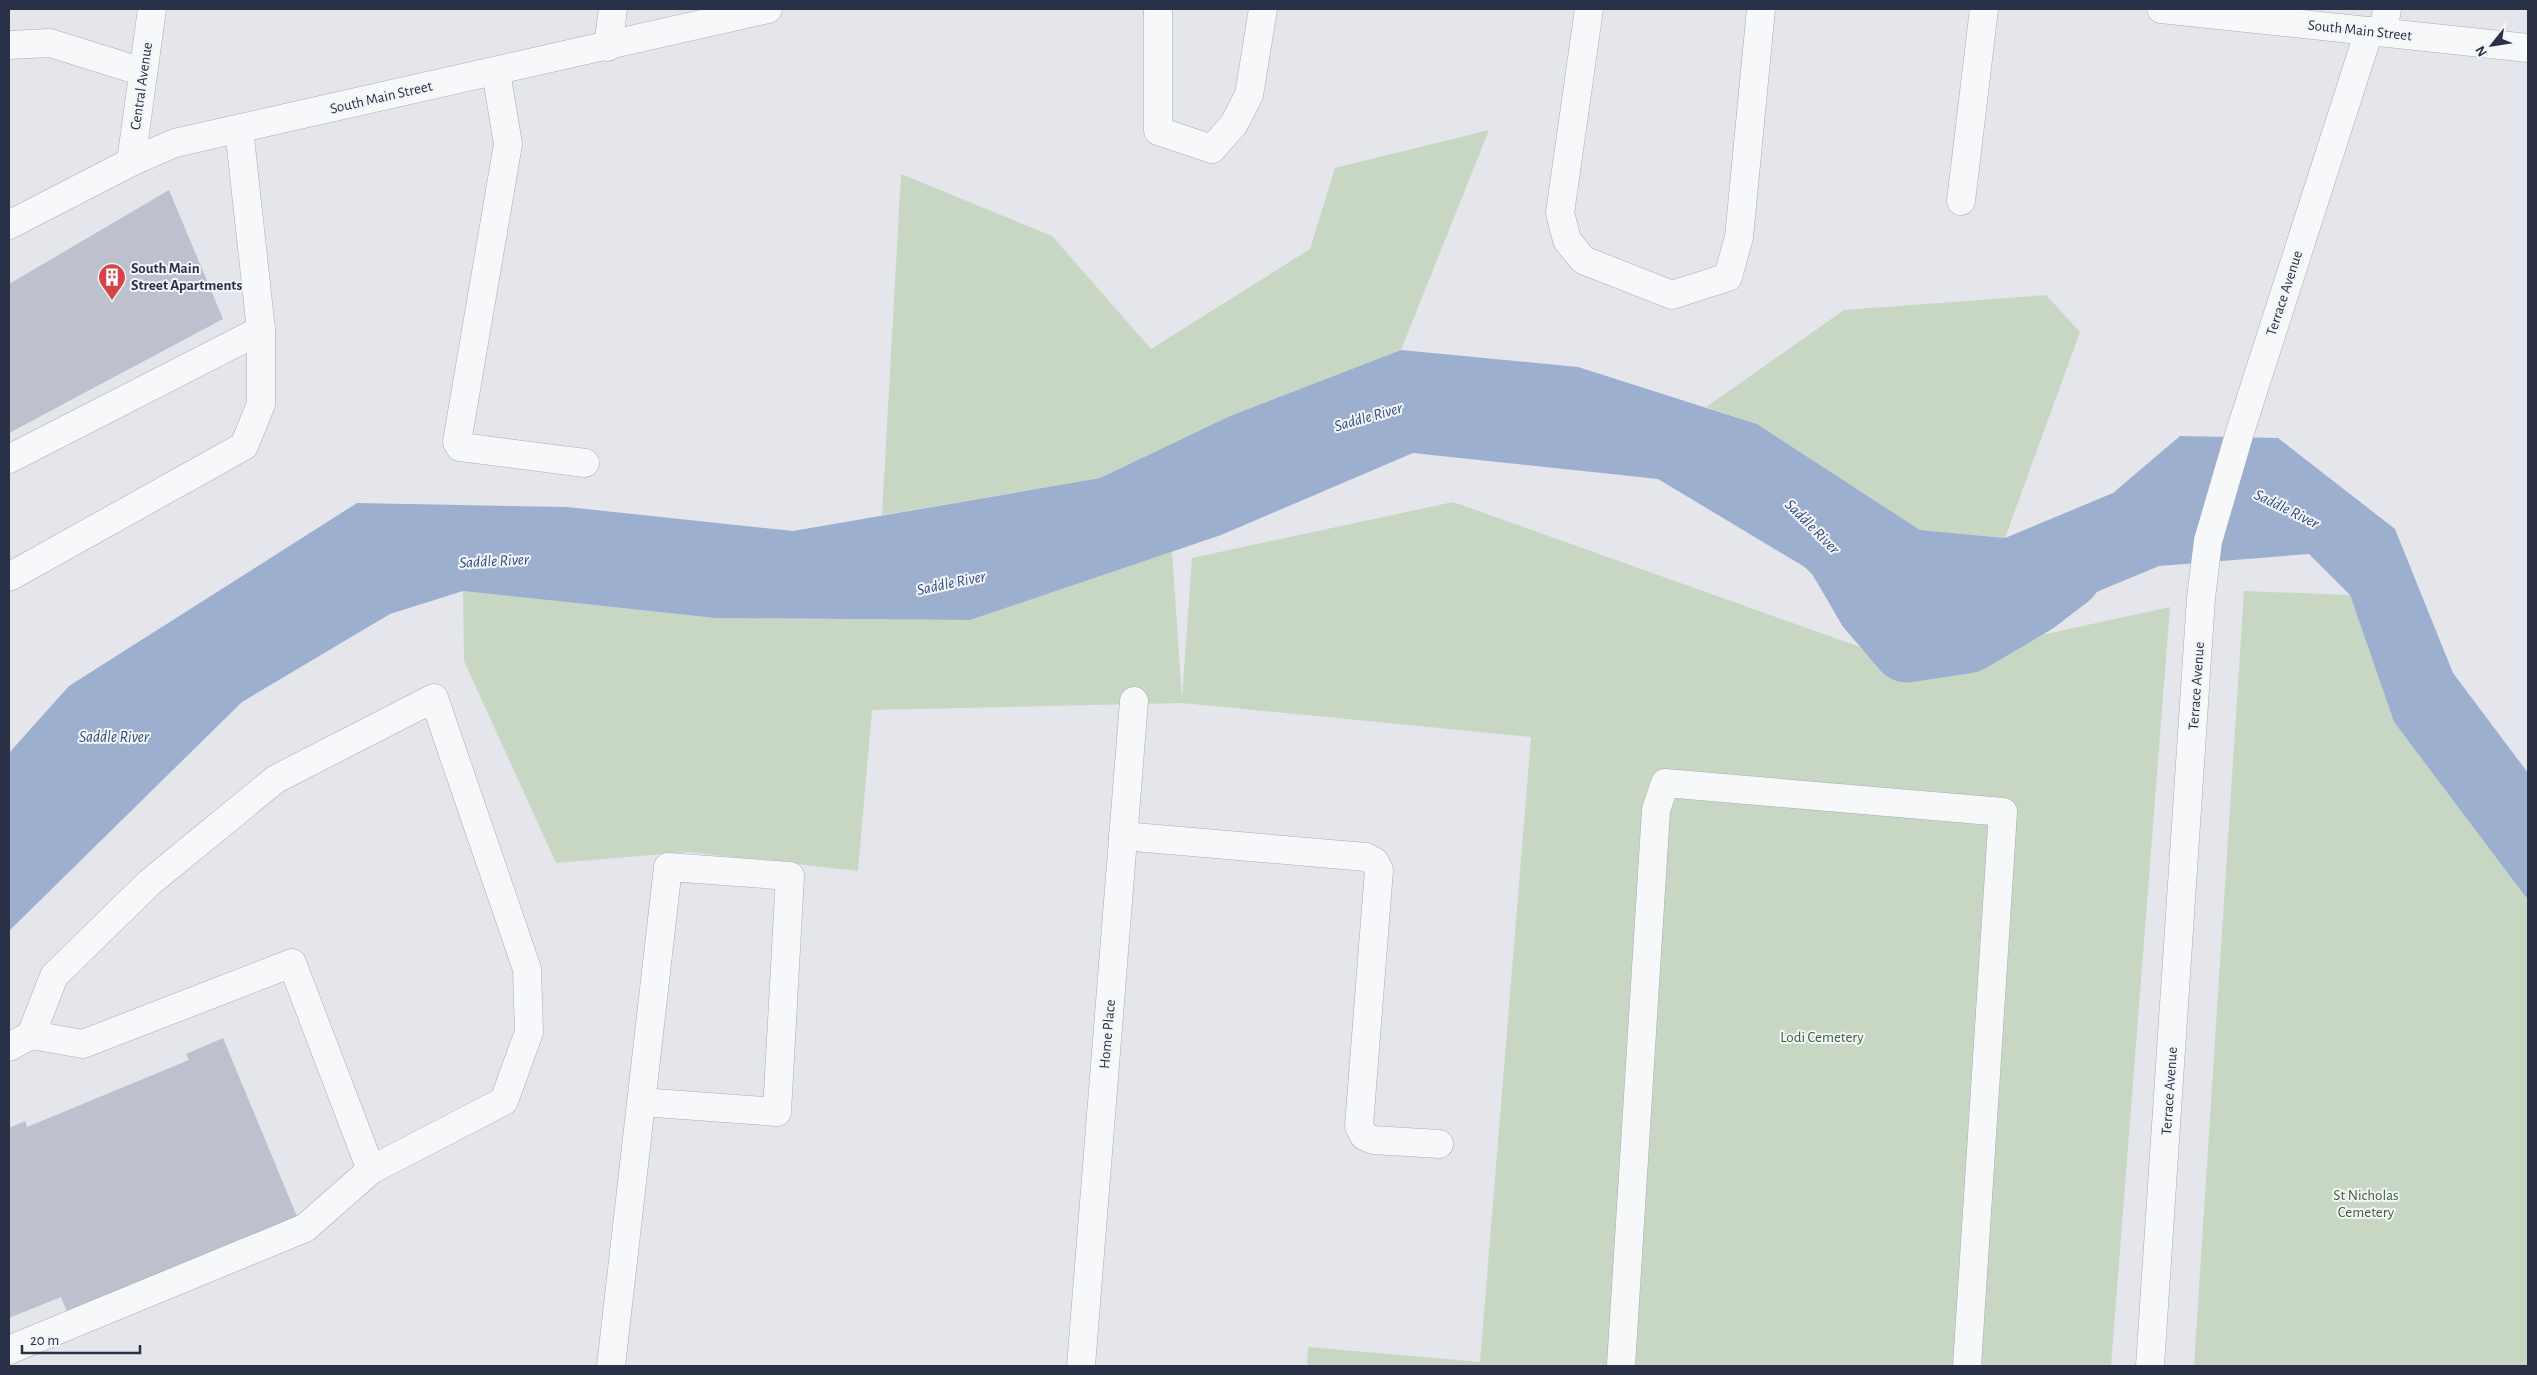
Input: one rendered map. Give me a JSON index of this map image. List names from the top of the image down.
{
  "streets": {
    "street": [
      "South Main Street",
      "Central Avenue",
      "Terrace Avenue",
      "Home Place"
    ]
  },
  "crossings": [
    ["South Main Street", "Central Avenue"],
    ["South Main Street", "Terrace Avenue"]
  ],
  "water": ["Saddle River"],
  "parks": ["Lodi Cemetery", "St Nicholas Cemetery"],
  "places": {
    "building": ["South Main Street Apartments"]
  },
  "scale_bar": "20 m",
  "north": "bottom left"
}
